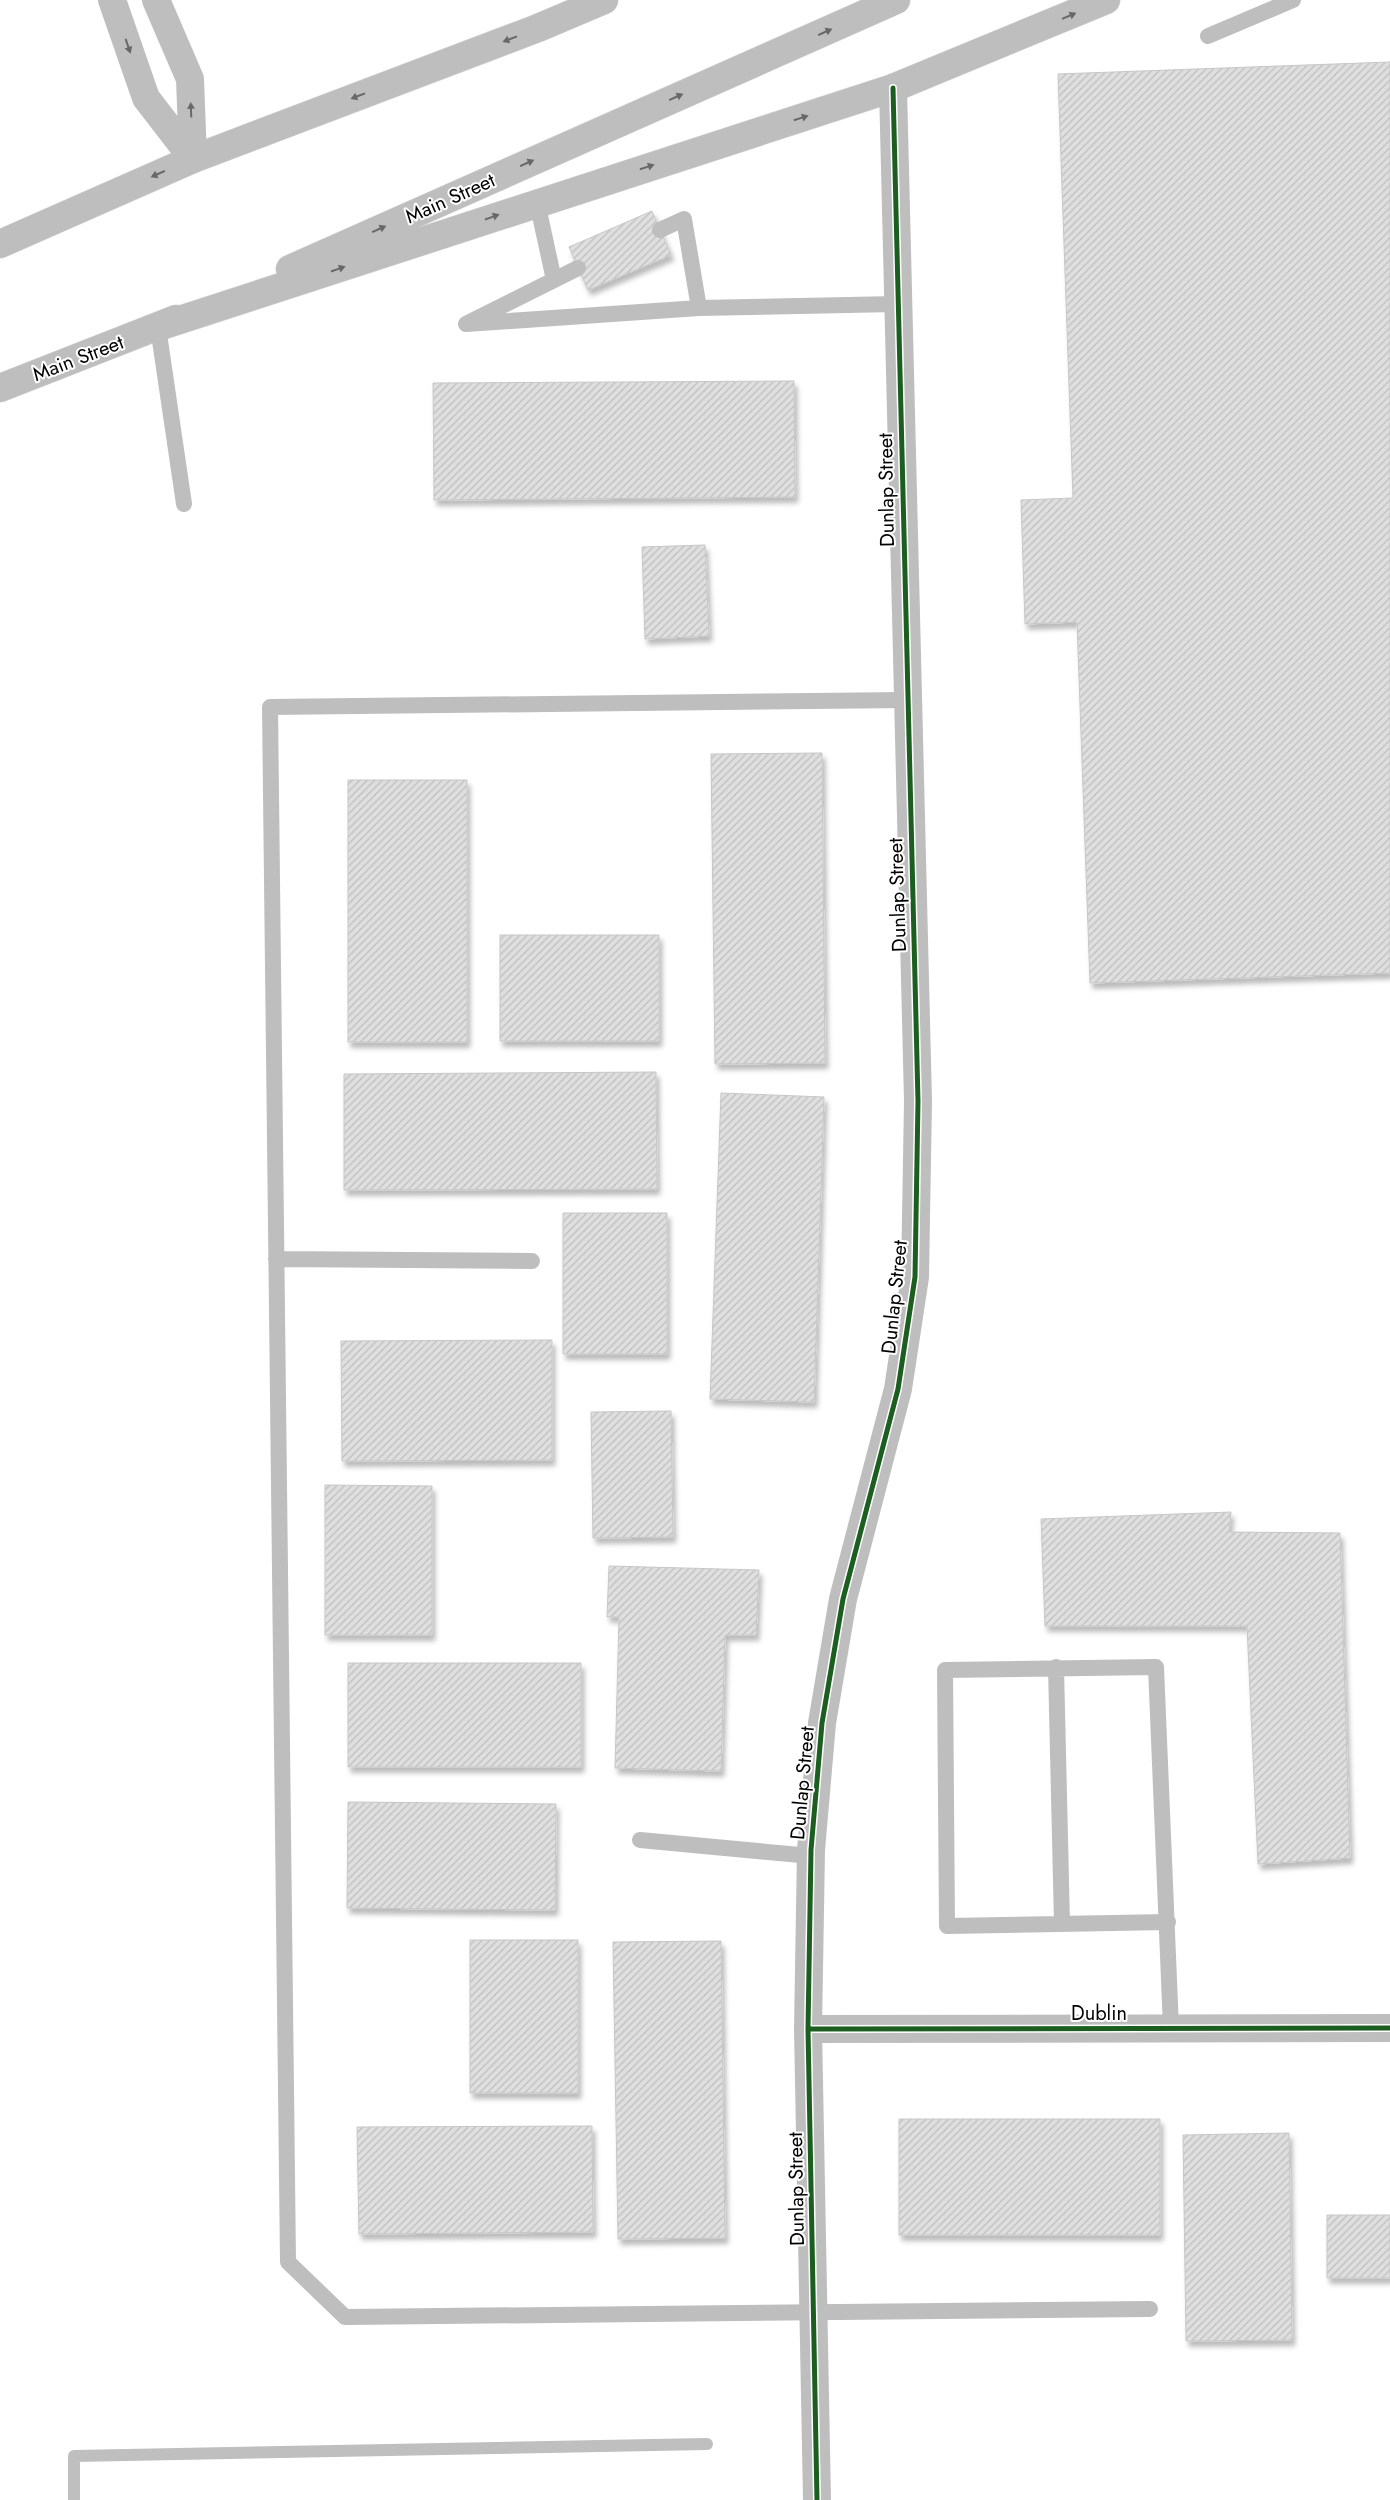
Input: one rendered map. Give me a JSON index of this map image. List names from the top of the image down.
{
  "streets": {
    "main road": ["Main Street", "Dunlap Street", "Dublin"]
  },
  "crossings": [
    ["Dunlap Street", "Dublin"]
  ]
}
